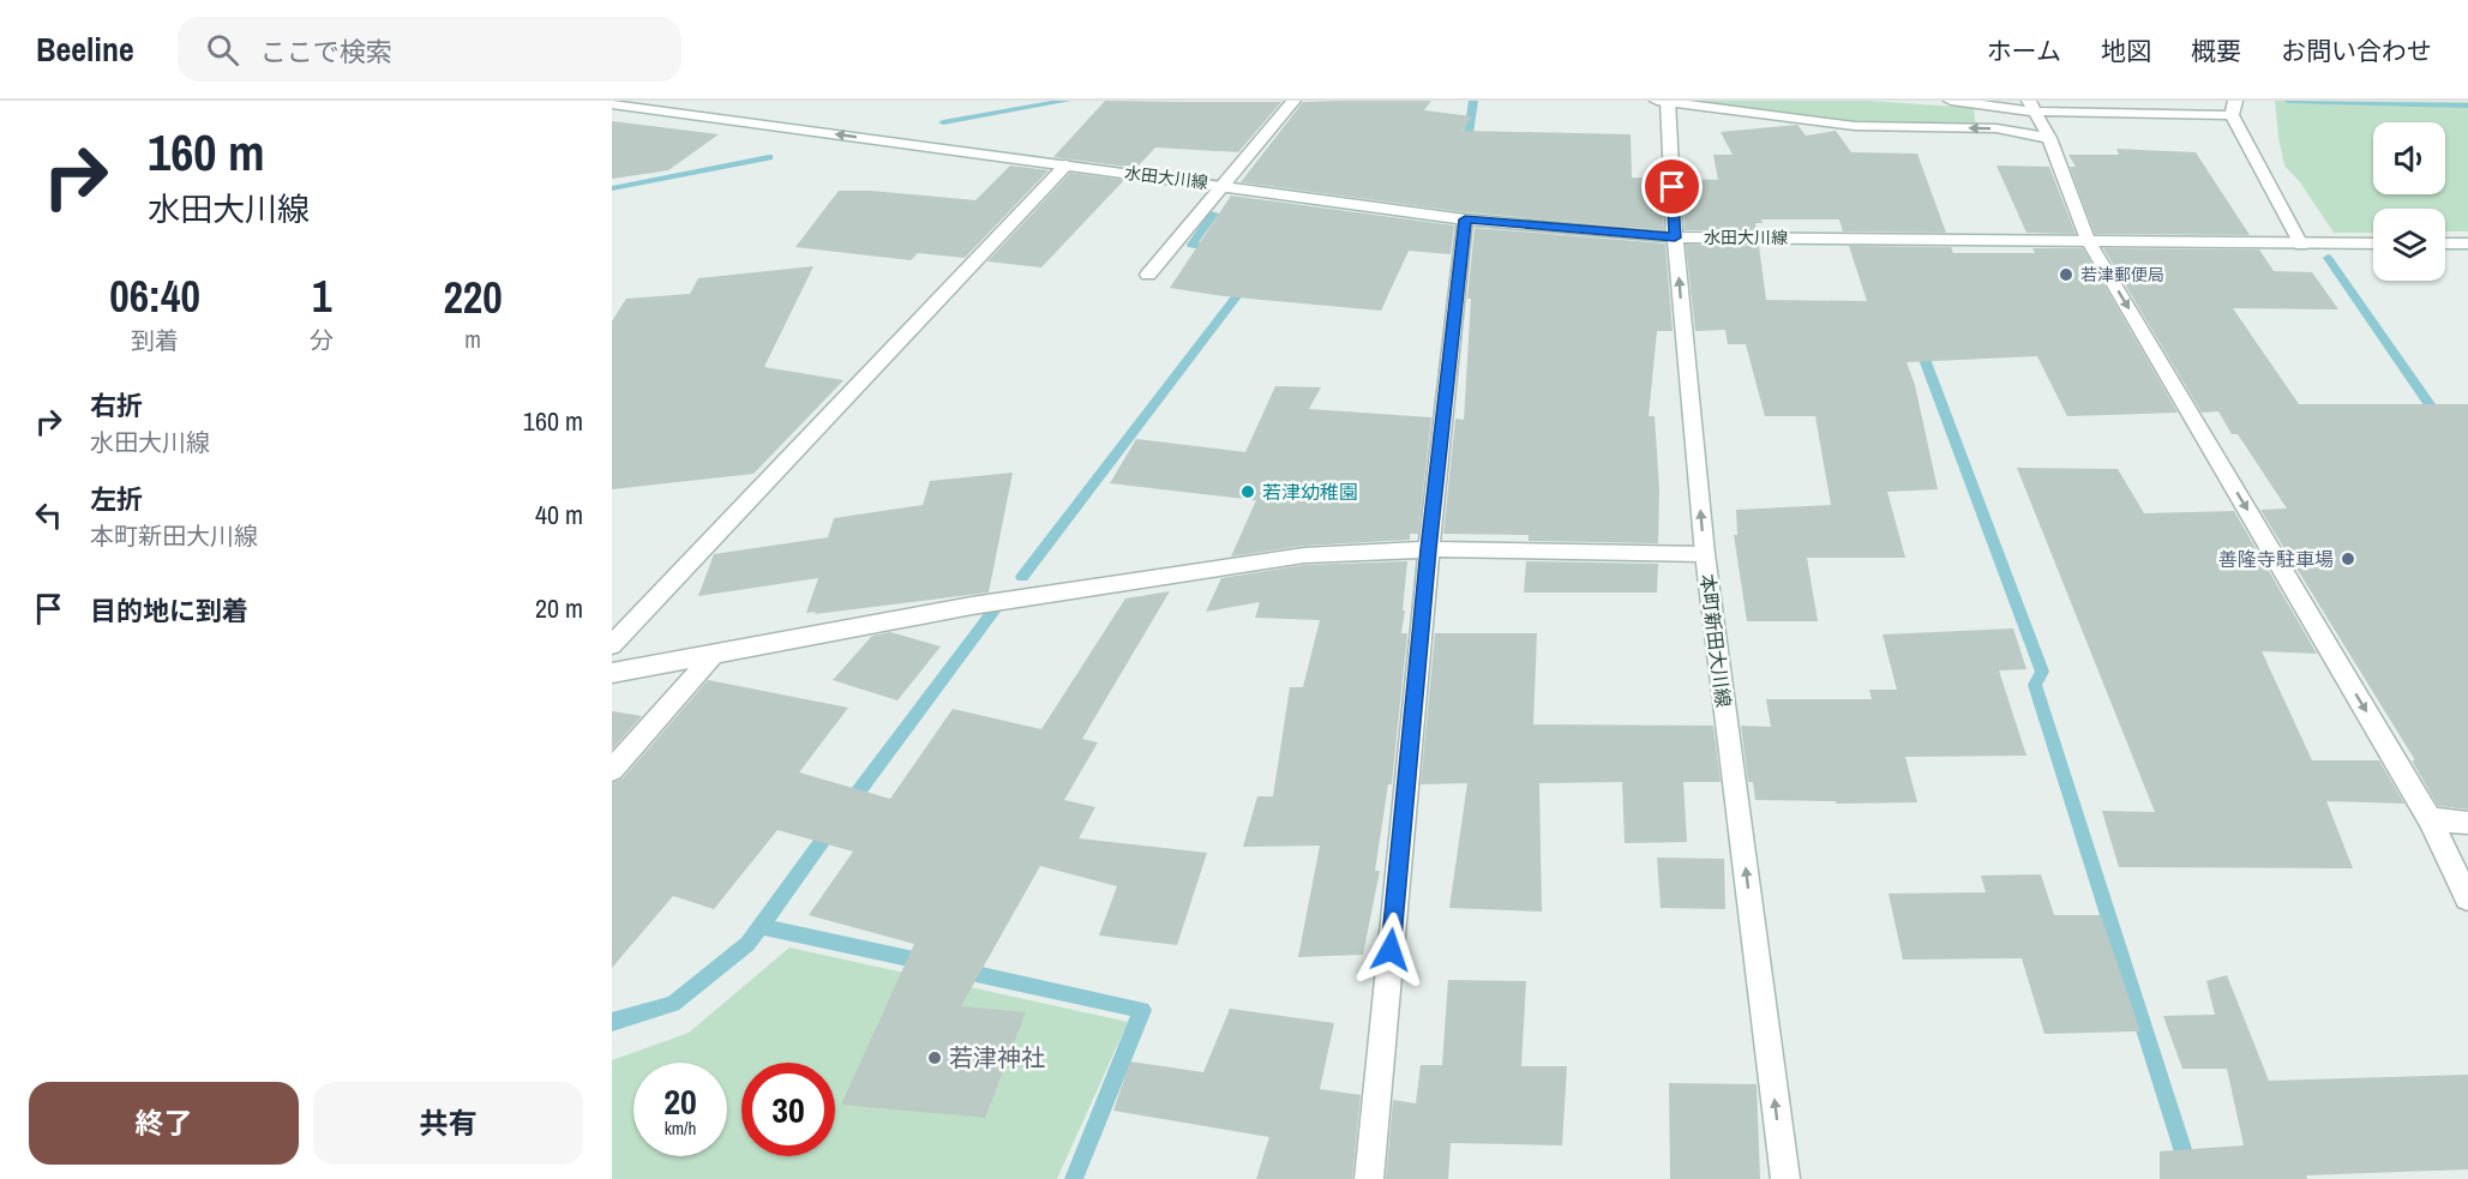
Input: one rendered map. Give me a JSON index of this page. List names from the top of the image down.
{
  "streets": {
    "street": ["水田大川線", "本町新田大川線"]
  },
  "crossings": [
    ["水田大川線", "本町新田大川線"]
  ],
  "one_way": ["本町新田大川線"],
  "places": [
    "若津郵便局",
    "若津幼稚園",
    "善隆寺駐車場",
    "若津神社"
  ],
  "page": {
    "header": "Beeline",
    "search": "ここで検索",
    "nav": [
      "ホーム",
      "地図",
      "概要",
      "お問い合わせ"
    ],
    "turn": ["160 m", "水田大川線"],
    "eta": [
      "06:40",
      "到着",
      "1",
      "分",
      "220",
      "m"
    ],
    "list": [
      {
        "name": "右折",
        "note": "水田大川線",
        "value": "160 m"
      },
      {
        "name": "左折",
        "note": "本町新田大川線",
        "value": "40 m"
      },
      {
        "name": "目的地に到着",
        "value": "20 m"
      }
    ],
    "speed": "20 km/h",
    "limit": "30",
    "buttons": ["終了", "共有"]
  }
}
